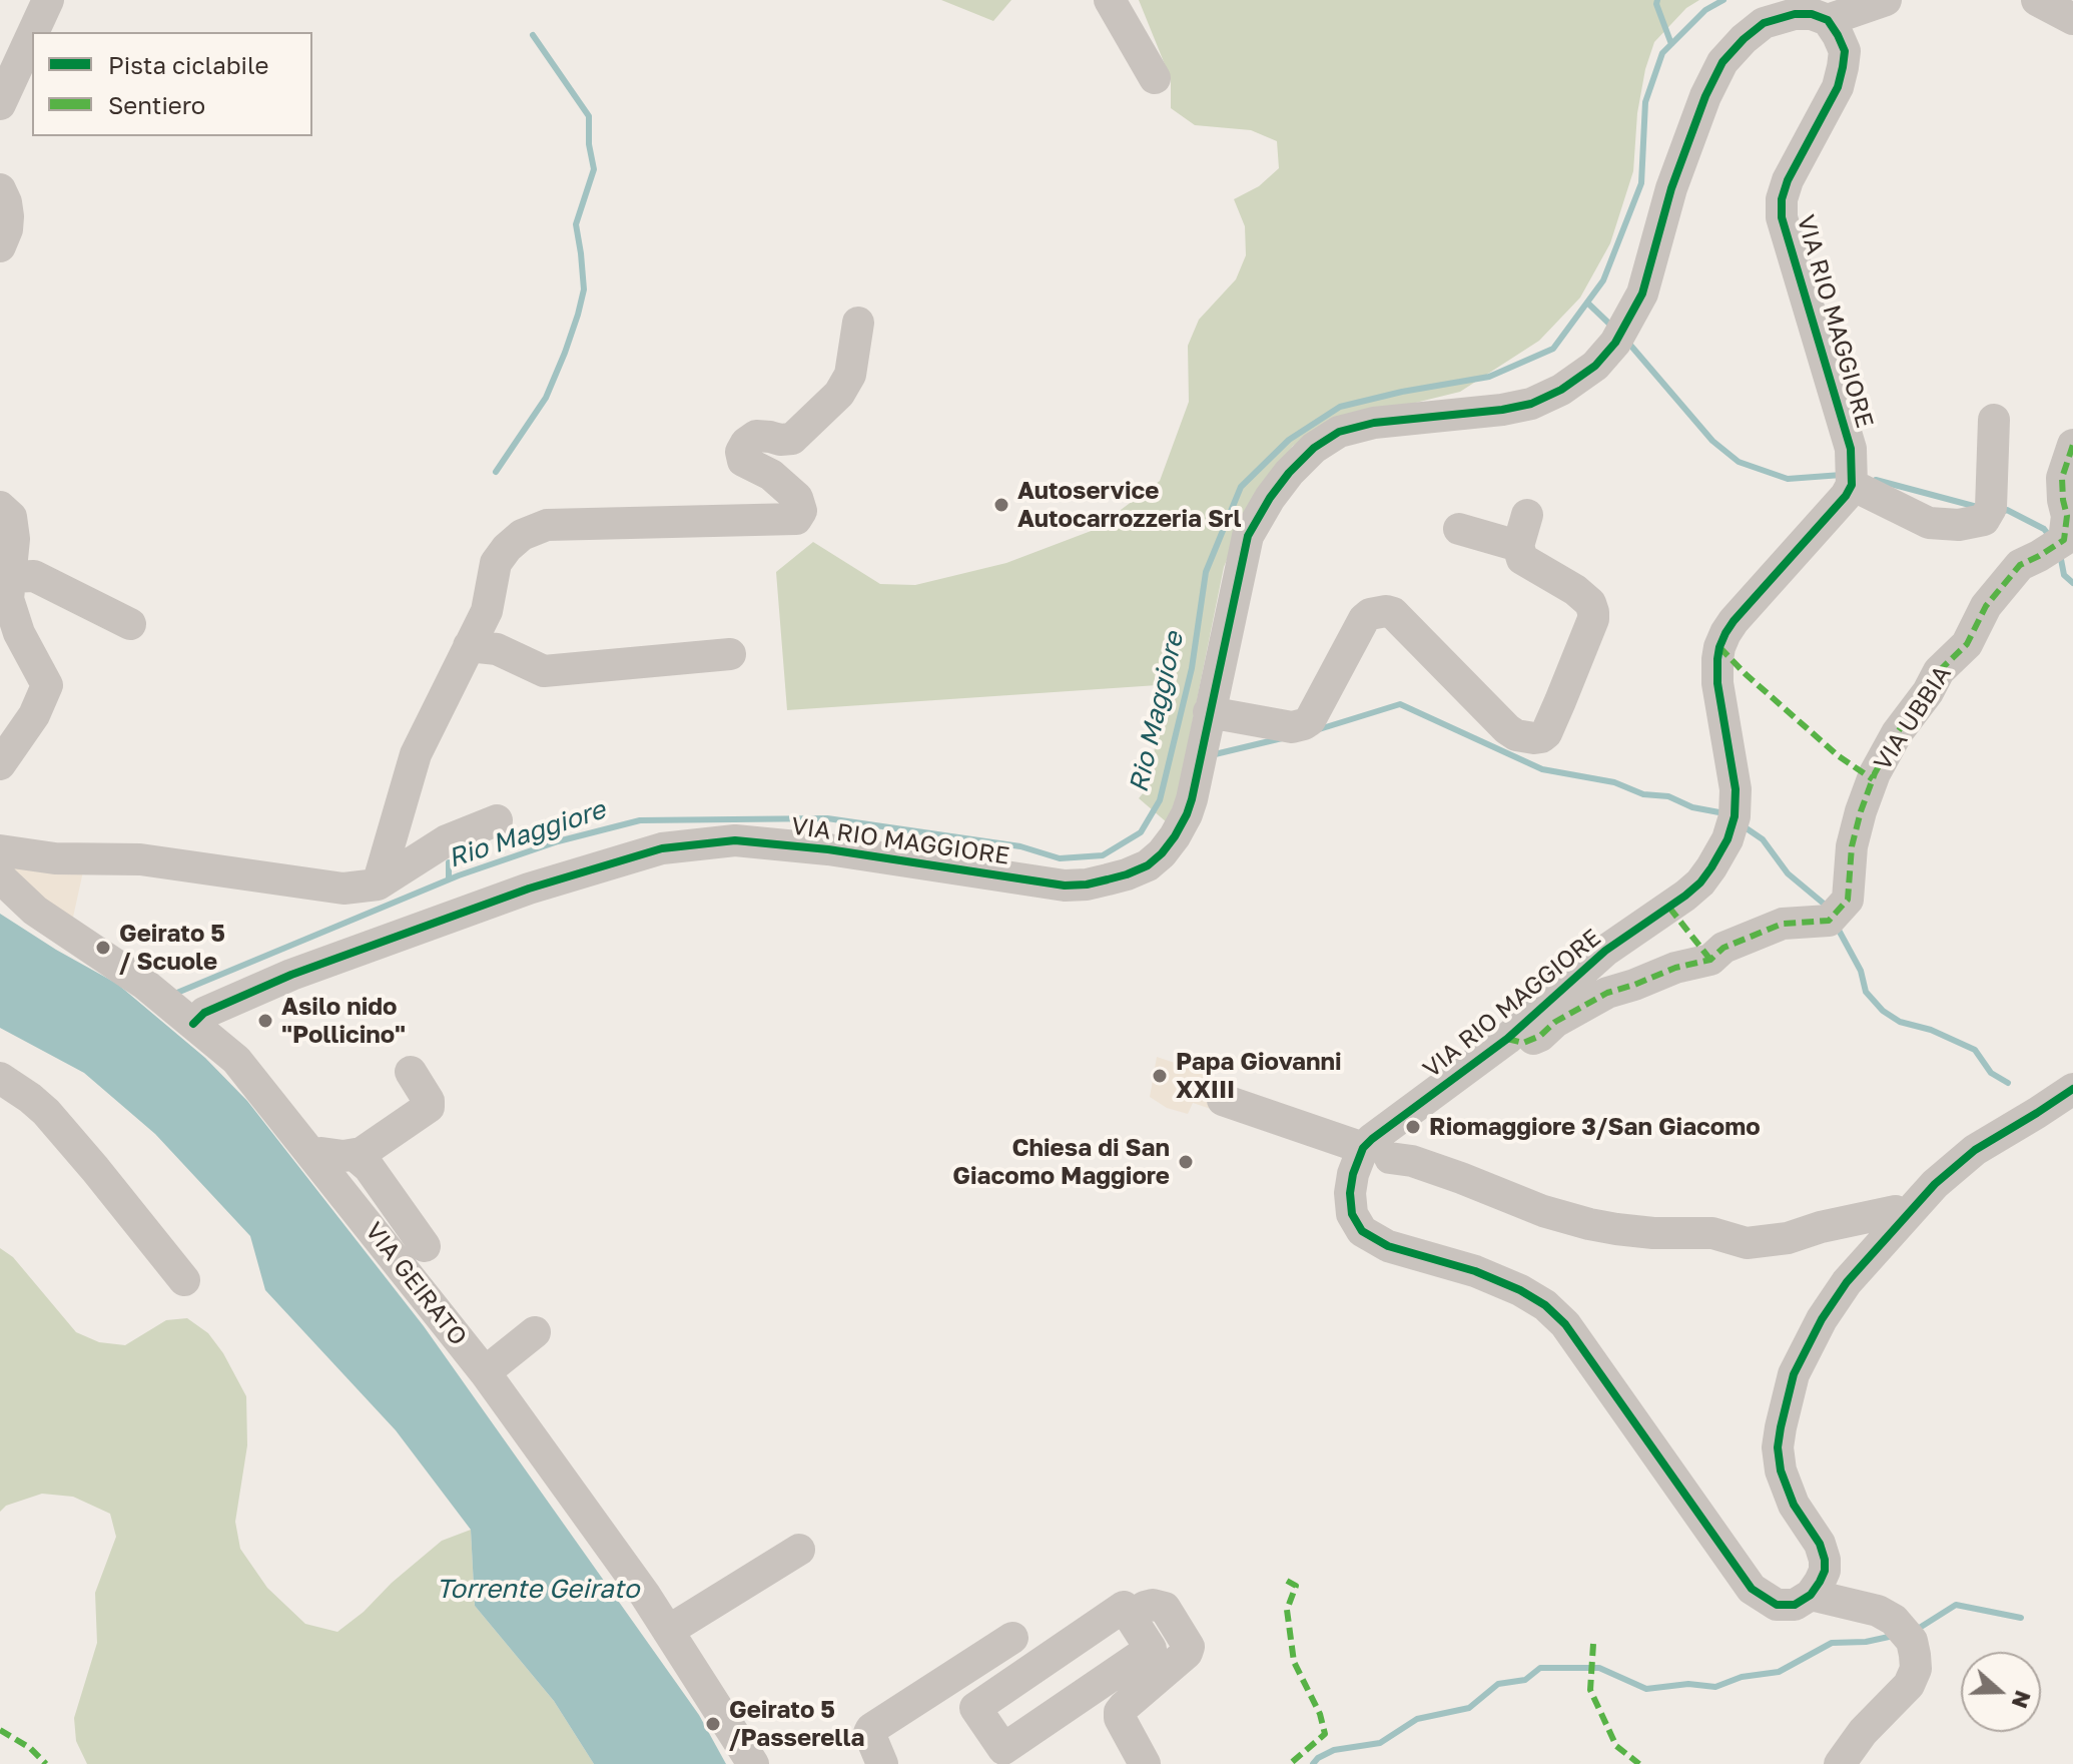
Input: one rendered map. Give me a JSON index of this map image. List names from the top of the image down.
{
  "streets": {
    "street": ["VIA RIO MAGGIORE", "VIA UBBIA", "VIA GEIRATO"]
  },
  "crossings": [
    ["VIA RIO MAGGIORE", "VIA UBBIA"],
    ["VIA RIO MAGGIORE", "VIA GEIRATO"]
  ],
  "water": ["Rio Maggiore", "Torrente Geirato"],
  "places": [
    "Autoservice Autocarrozzeria Srl",
    "Geirato 5 / Scuole",
    "Asilo nido \"Pollicino\"",
    "Papa Giovanni XXIII",
    "Riomaggiore 3/San Giacomo",
    "Chiesa di San Giacomo Maggiore",
    "Geirato 5 /Passerella"
  ],
  "legend": ["Pista ciclabile", "Sentiero"],
  "north": "right"
}
